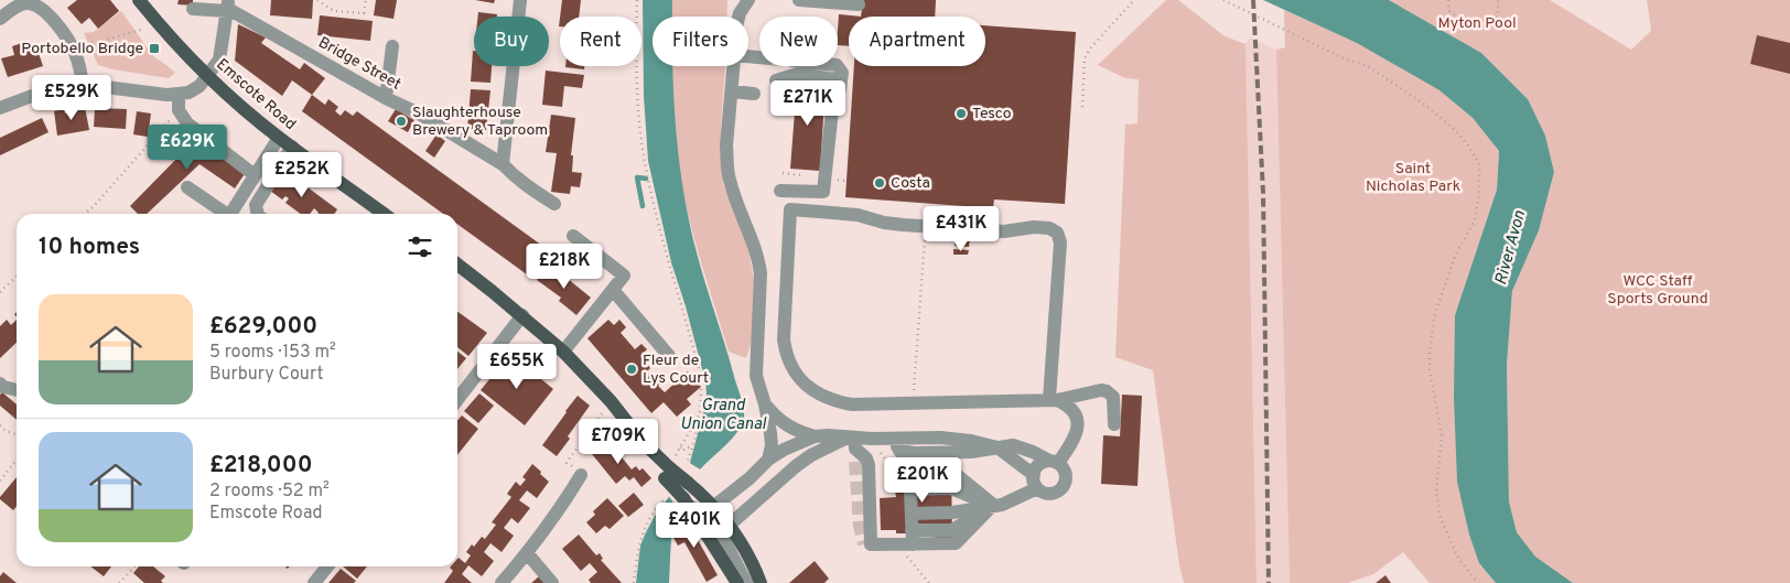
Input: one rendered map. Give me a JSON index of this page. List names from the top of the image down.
{
  "streets": {
    "main road": ["Emscote Road"],
    "street": ["Bridge Street"]
  },
  "water": ["River Avon", "Grand Union Canal"],
  "parks": ["Myton Pool", "Saint Nicholas Park", "WCC Staff Sports Ground"],
  "places": {
    "transit": ["Portobello Bridge"],
    "other": [
      "Tesco",
      "Slaughterhouse Brewery & Taproom",
      "Costa",
      "Fleur de Lys Court"
    ]
  },
  "page": {
    "chip": [
      "Buy",
      "Rent",
      "Filters",
      "New",
      "Apartment"
    ],
    "price": [
      "£529K",
      "£271K",
      "£629K",
      "£252K",
      "£431K",
      "£218K",
      "£655K",
      "£709K",
      "£201K",
      "£401K"
    ],
    "heading": "10 homes",
    "list": [
      {
        "name": "£629,000",
        "note": "5 rooms · 153 m² · Burbury Court"
      },
      {
        "name": "£218,000",
        "note": "2 rooms · 52 m² · Emscote Road"
      }
    ]
  }
}
